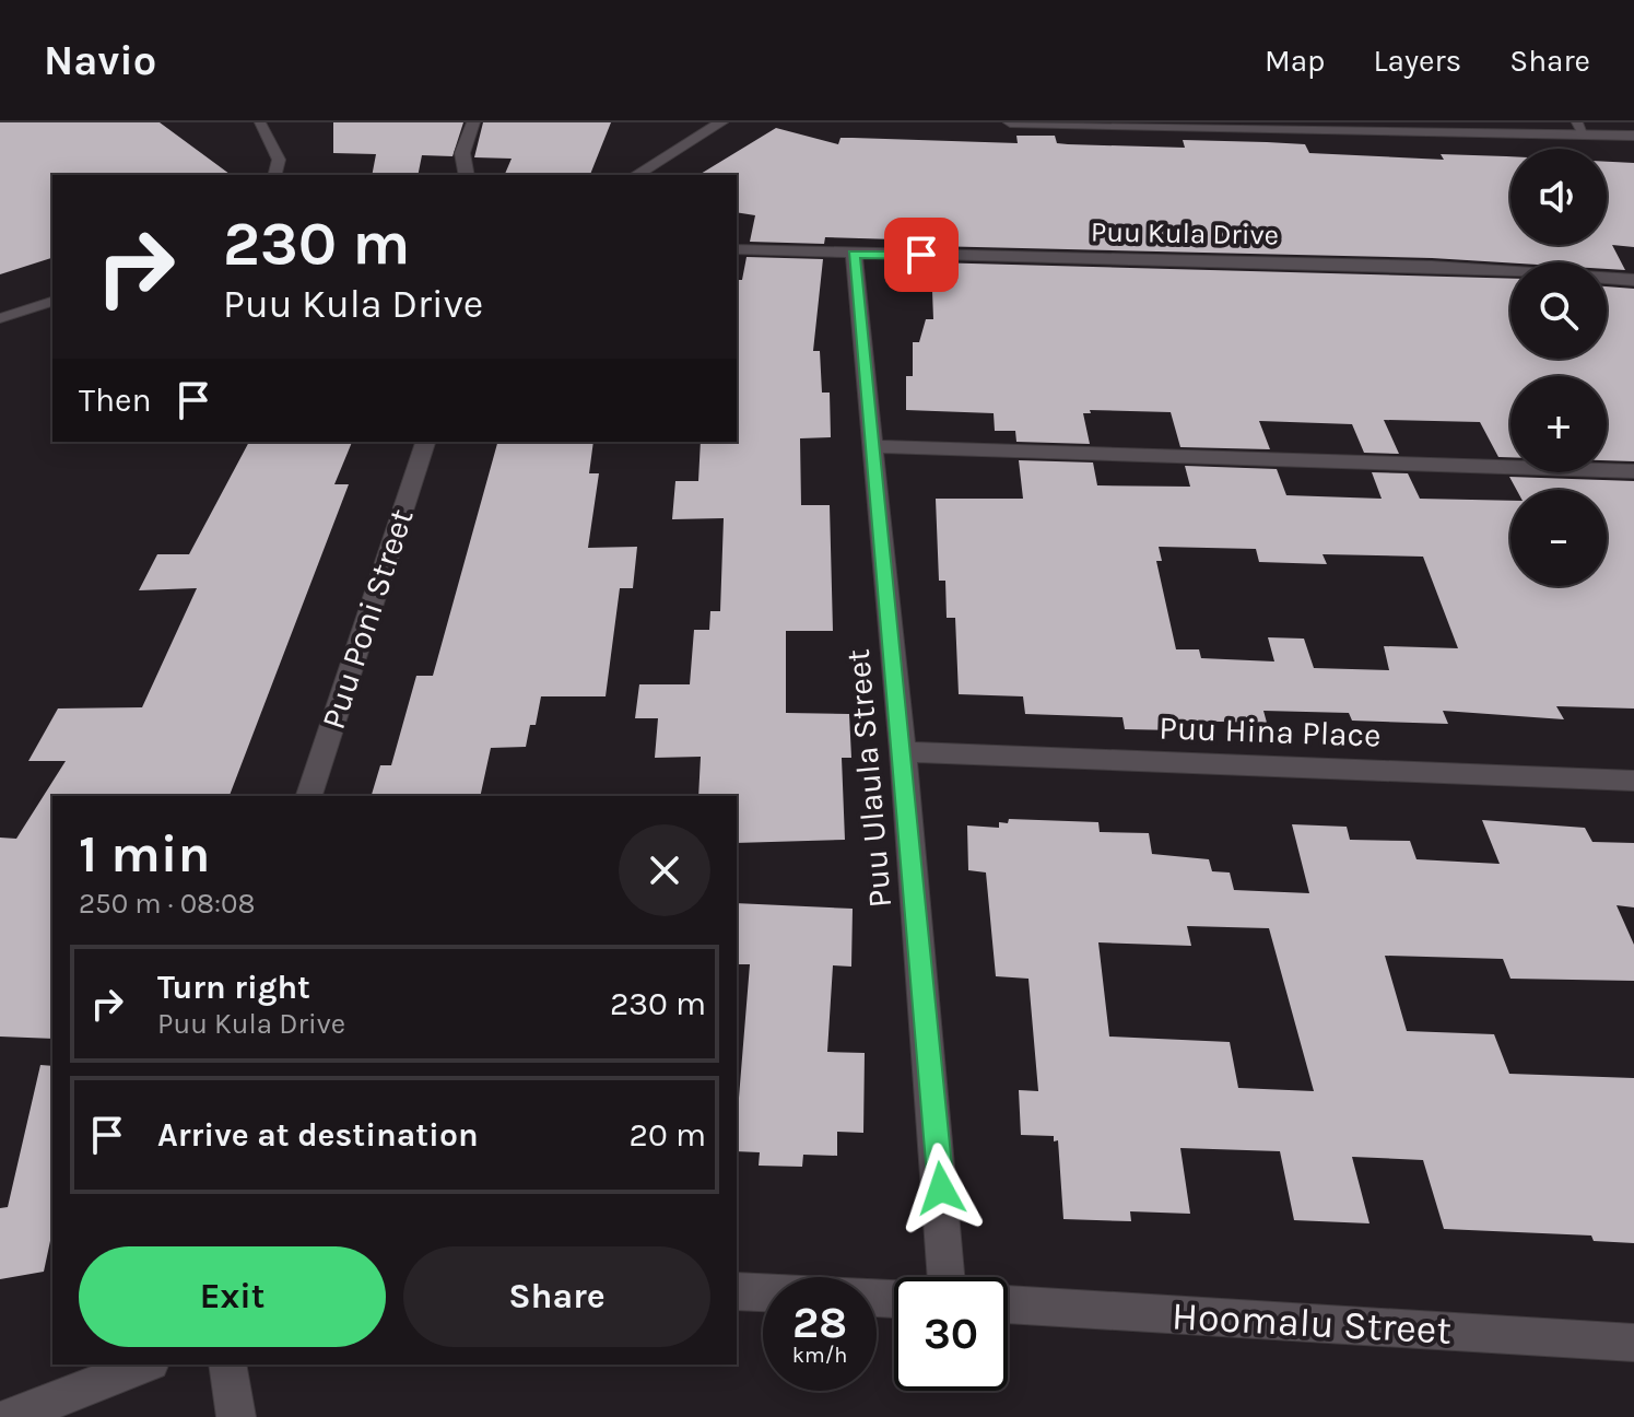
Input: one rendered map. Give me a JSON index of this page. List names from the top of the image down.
{
  "streets": {
    "street": [
      "Puu Kula Drive",
      "Puu Poni Street",
      "Puu Hina Place",
      "Puu Ulaula Street",
      "Hoomalu Street"
    ]
  },
  "crossings": [
    ["Puu Kula Drive", "Puu Ulaula Street"],
    ["Puu Hina Place", "Puu Ulaula Street"]
  ],
  "page": {
    "header": "Navio",
    "nav": ["Map", "Layers", "Share"],
    "map_buttons": ["+", "−"],
    "turn": ["230 m", "Puu Kula Drive"],
    "then": "Then",
    "heading": ["1 min", "250 m · 08:08"],
    "list": [
      {
        "name": "Turn right",
        "note": "Puu Kula Drive",
        "value": "230 m"
      },
      {
        "name": "Arrive at destination",
        "value": "20 m"
      }
    ],
    "buttons": ["Exit", "Share"],
    "speed": "28 km/h",
    "limit": "30"
  }
}
